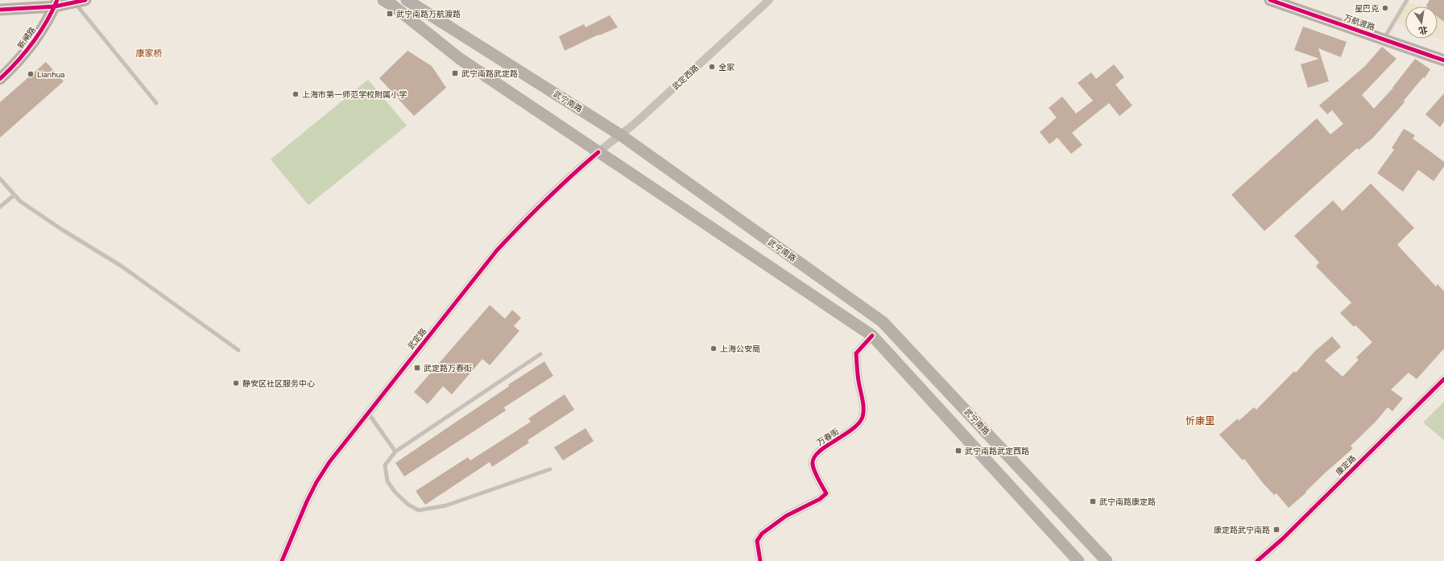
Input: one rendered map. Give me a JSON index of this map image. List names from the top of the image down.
{
  "streets": {
    "main road": ["万航渡路", "新闸路", "武宁南路"],
    "street": [
      "武定西路",
      "武定路",
      "万春街",
      "康定路"
    ]
  },
  "crossings": [
    ["武定西路", "武宁南路"],
    ["武定西路", "武定路"]
  ],
  "districts": ["康家桥", "忻康里"],
  "places": {
    "other": [
      "星巴克",
      "全家",
      "Lianhua",
      "上海市第一师范学校附属小学",
      "上海公安局",
      "静安区社区服务中心"
    ],
    "transit": [
      "武宁南路万航渡路",
      "武宁南路武定路",
      "武定路万春街",
      "武宁南路武定西路",
      "武宁南路康定路",
      "康定路武宁南路"
    ]
  },
  "north": "bottom"
}
